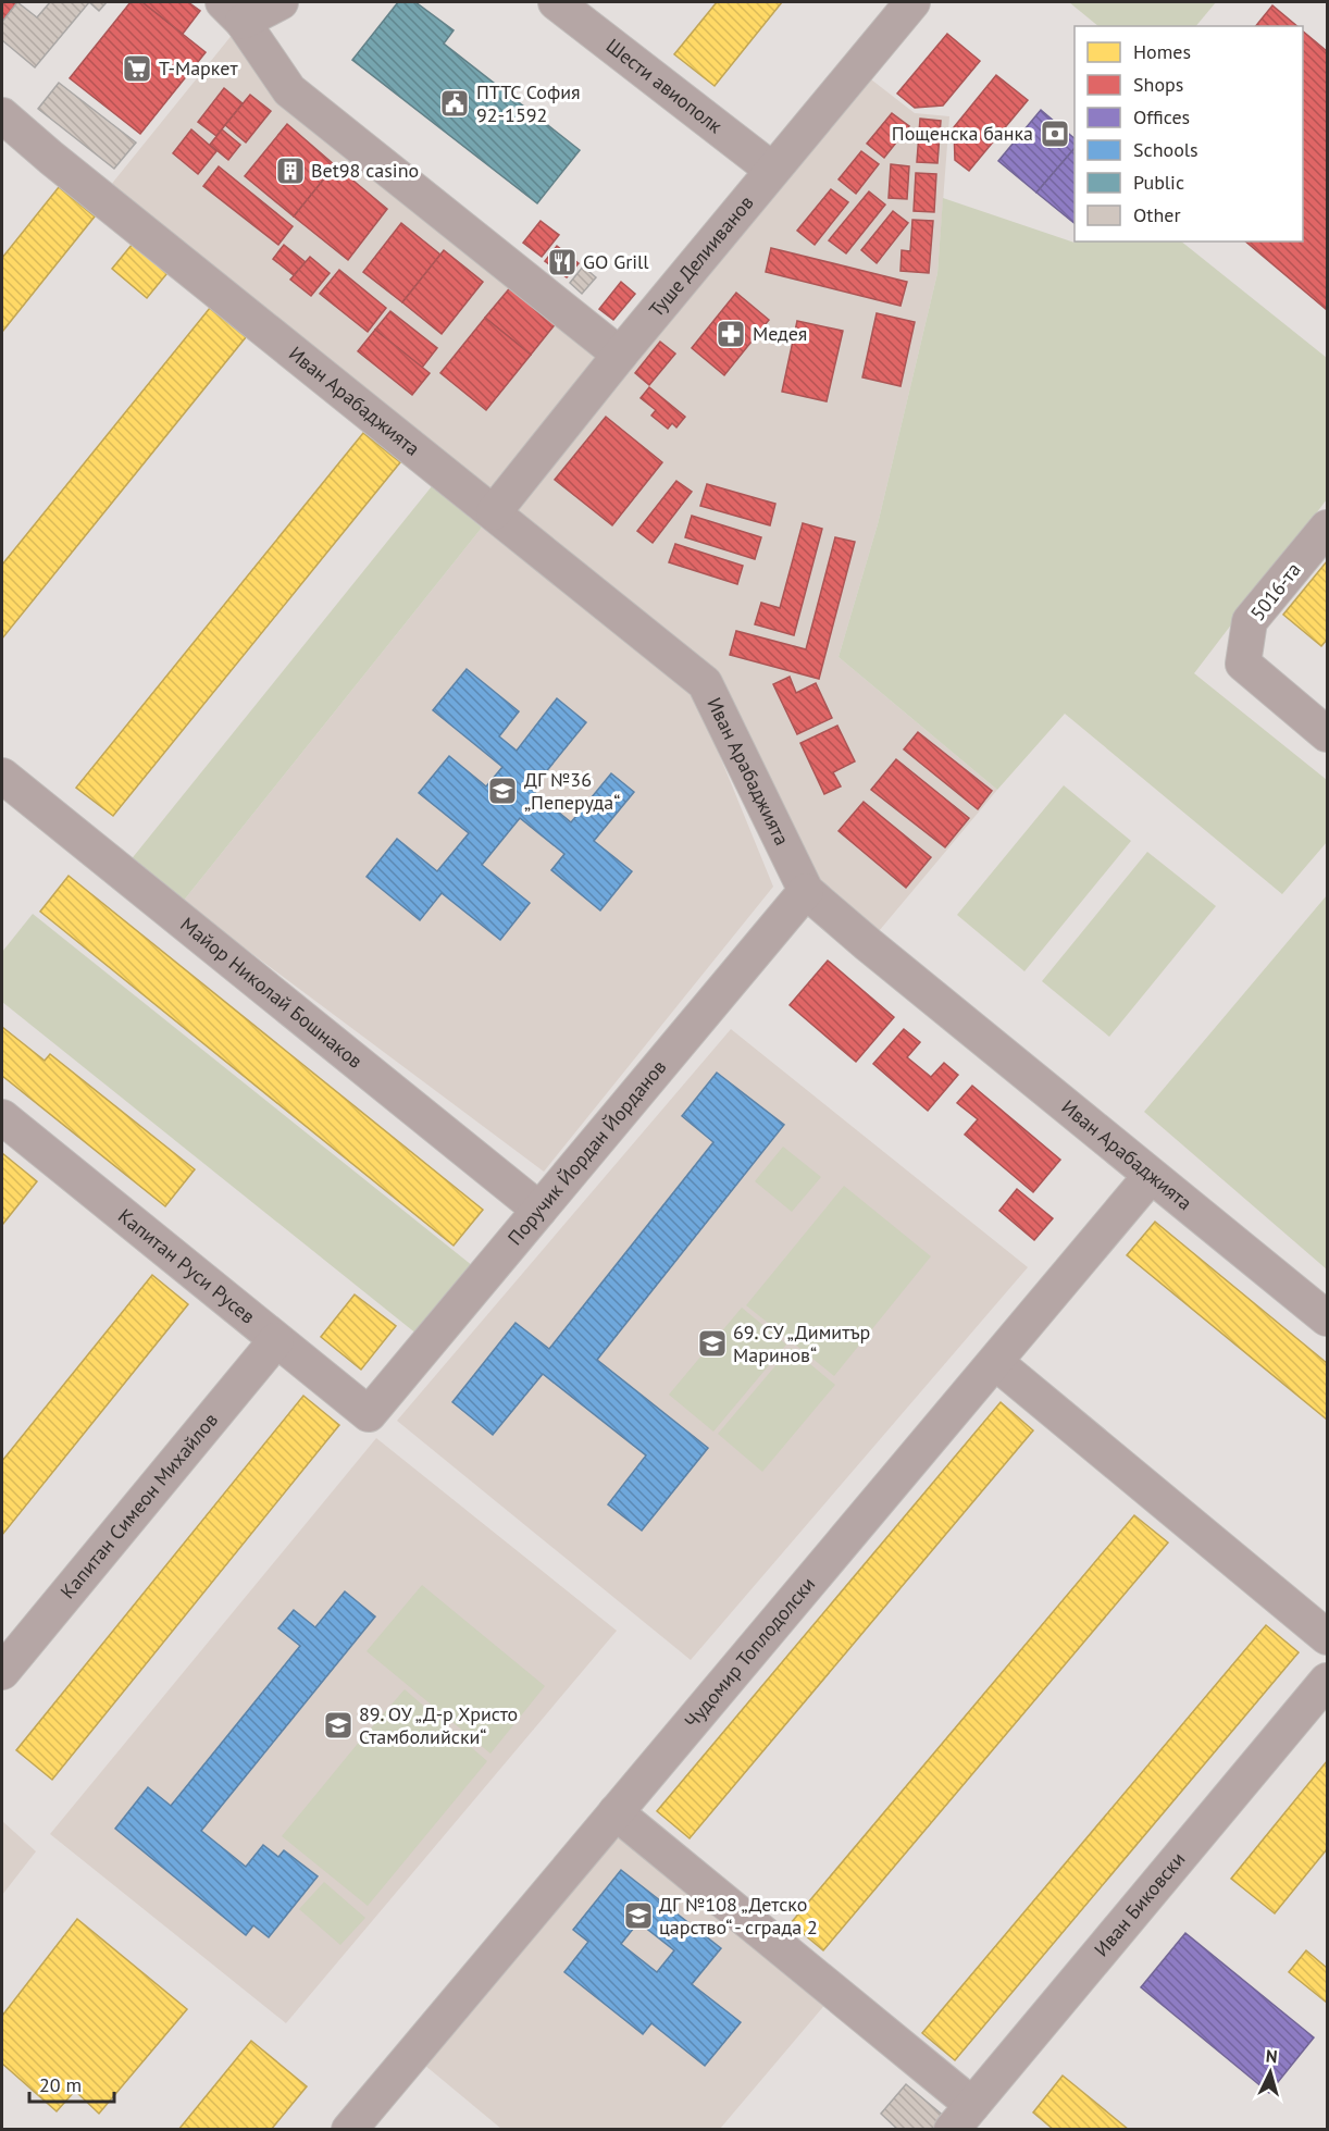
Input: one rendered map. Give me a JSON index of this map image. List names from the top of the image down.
{
  "streets": {
    "street": [
      "Шести авиополк",
      "Туше Делииванов",
      "Иван Арабаджията",
      "5016-та",
      "Майор Николай Бошнаков",
      "Поручик Йордан Йорданов",
      "Капитан Руси Русев",
      "Капитан Симеон Михайлов",
      "Чудомир Топлодолски",
      "Иван Биковски"
    ]
  },
  "crossings": [
    ["Шести авиополк", "Туше Делииванов"],
    ["Туше Делииванов", "Иван Арабаджията"],
    ["Иван Арабаджията", "Поручик Йордан Йорданов"],
    ["Иван Арабаджията", "Чудомир Топлодолски"],
    ["Майор Николай Бошнаков", "Поручик Йордан Йорданов"],
    ["Поручик Йордан Йорданов", "Капитан Руси Русев"],
    ["Капитан Руси Русев", "Капитан Симеон Михайлов"]
  ],
  "places": {
    "supermarket": ["Т-Маркет"],
    "public building": ["ПТТС София 92-1592"],
    "bank": ["Пощенска банка"],
    "building": ["Bet98 casino"],
    "restaurant": ["GO Grill"],
    "pharmacy": ["Медея"],
    "school or university": [
      "ДГ №36 „Пеперуда“",
      "69. СУ „Димитър Маринов“",
      "89. ОУ „Д-р Христо Стамболийски“",
      "ДГ №108 „Детско царство“ - сграда 2"
    ]
  },
  "legend": [
    "Homes",
    "Shops",
    "Offices",
    "Schools",
    "Public",
    "Other"
  ],
  "scale_bar": "20 m",
  "north": "top"
}
